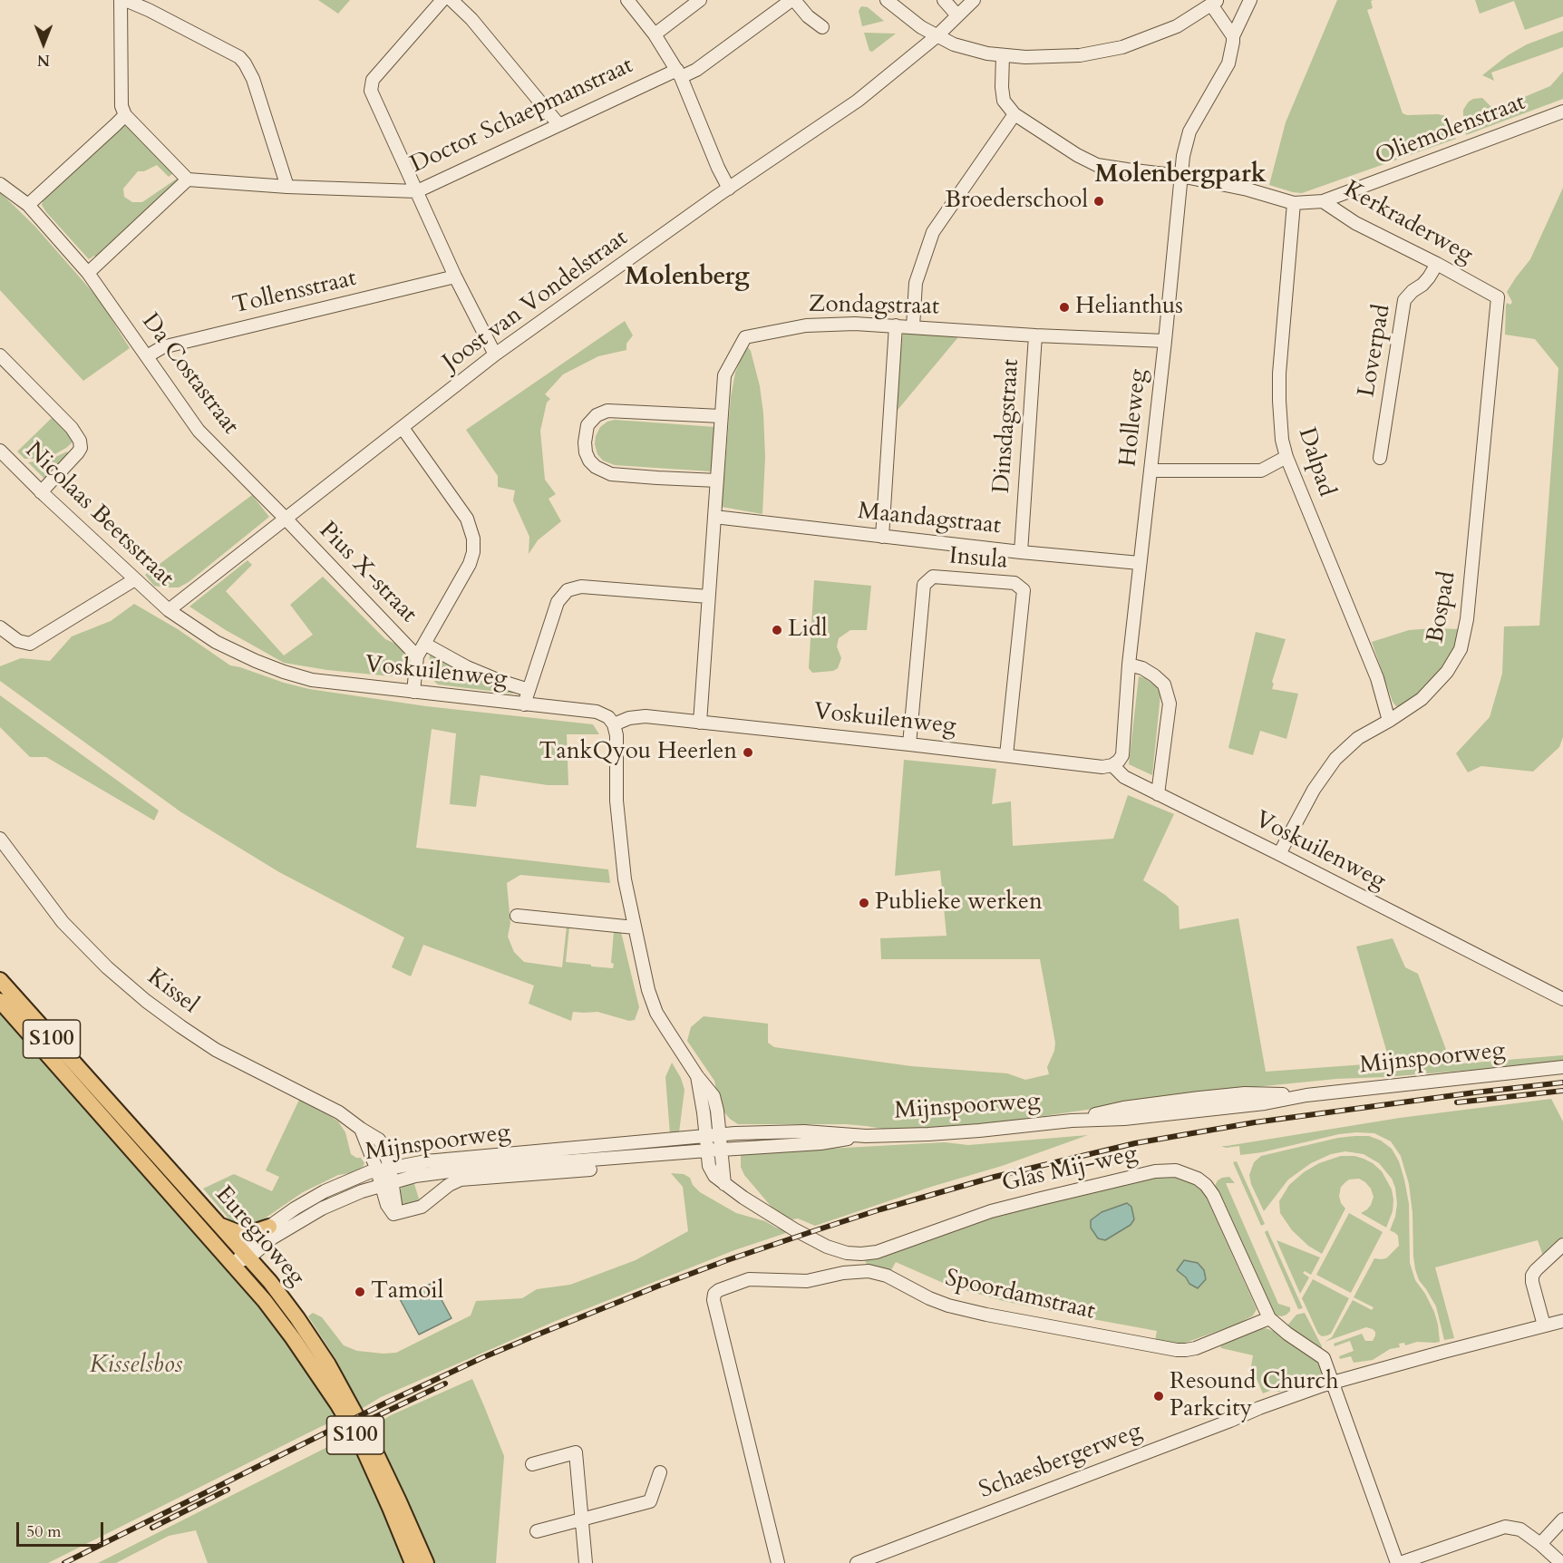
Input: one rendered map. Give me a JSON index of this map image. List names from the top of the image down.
{
  "streets": {
    "main road": ["S100", "Euregioweg"],
    "street": [
      "Doctor Schaepmanstraat",
      "Oliemolenstraat",
      "Kerkraderweg",
      "Tollensstraat",
      "Joost van Vondelstraat",
      "Zondagstraat",
      "Loverpad",
      "Da Costastraat",
      "Holleweg",
      "Dinsdagstraat",
      "Dalpad",
      "Nicolaas Beetsstraat",
      "Maandagstraat",
      "Insula",
      "Pius X-straat",
      "Bospad",
      "Voskuilenweg",
      "Kissel",
      "Mijnspoorweg",
      "Glas Mij-weg",
      "Spoordamstraat",
      "Schaesbergerweg"
    ]
  },
  "crossings": [
    ["Oliemolenstraat", "Kerkraderweg"],
    ["Kerkraderweg", "Loverpad"],
    ["Kerkraderweg", "Holleweg"],
    ["Kerkraderweg", "Dalpad"],
    ["Kerkraderweg", "Bospad"],
    ["Tollensstraat", "Da Costastraat"],
    ["Joost van Vondelstraat", "Da Costastraat"],
    ["Joost van Vondelstraat", "Nicolaas Beetsstraat"],
    ["Joost van Vondelstraat", "Pius X-straat"],
    ["Joost van Vondelstraat", "Voskuilenweg"],
    ["Zondagstraat", "Holleweg"],
    ["Zondagstraat", "Dinsdagstraat"],
    ["Zondagstraat", "Maandagstraat"],
    ["Zondagstraat", "Voskuilenweg"],
    ["Da Costastraat", "Pius X-straat"],
    ["Holleweg", "Maandagstraat"],
    ["Holleweg", "Voskuilenweg"],
    ["Dinsdagstraat", "Maandagstraat"],
    ["Dalpad", "Bospad"],
    ["Nicolaas Beetsstraat", "Voskuilenweg"],
    ["Insula", "Voskuilenweg"],
    ["Bospad", "Voskuilenweg"],
    ["Kissel", "Mijnspoorweg"],
    ["S100", "Mijnspoorweg"],
    ["S100", "Euregioweg"],
    ["Mijnspoorweg", "Glas Mij-weg"],
    ["Mijnspoorweg", "Euregioweg"],
    ["Glas Mij-weg", "Spoordamstraat"],
    ["Glas Mij-weg", "Schaesbergerweg"]
  ],
  "districts": ["Molenbergpark", "Molenberg"],
  "parks": ["Kisselsbos"],
  "places": [
    "Broederschool",
    "Helianthus",
    "Lidl",
    "TankQyou Heerlen",
    "Publieke werken",
    "Tamoil",
    "Resound Church Parkcity"
  ],
  "scale_bar": "50 m",
  "north": "bottom"
}
